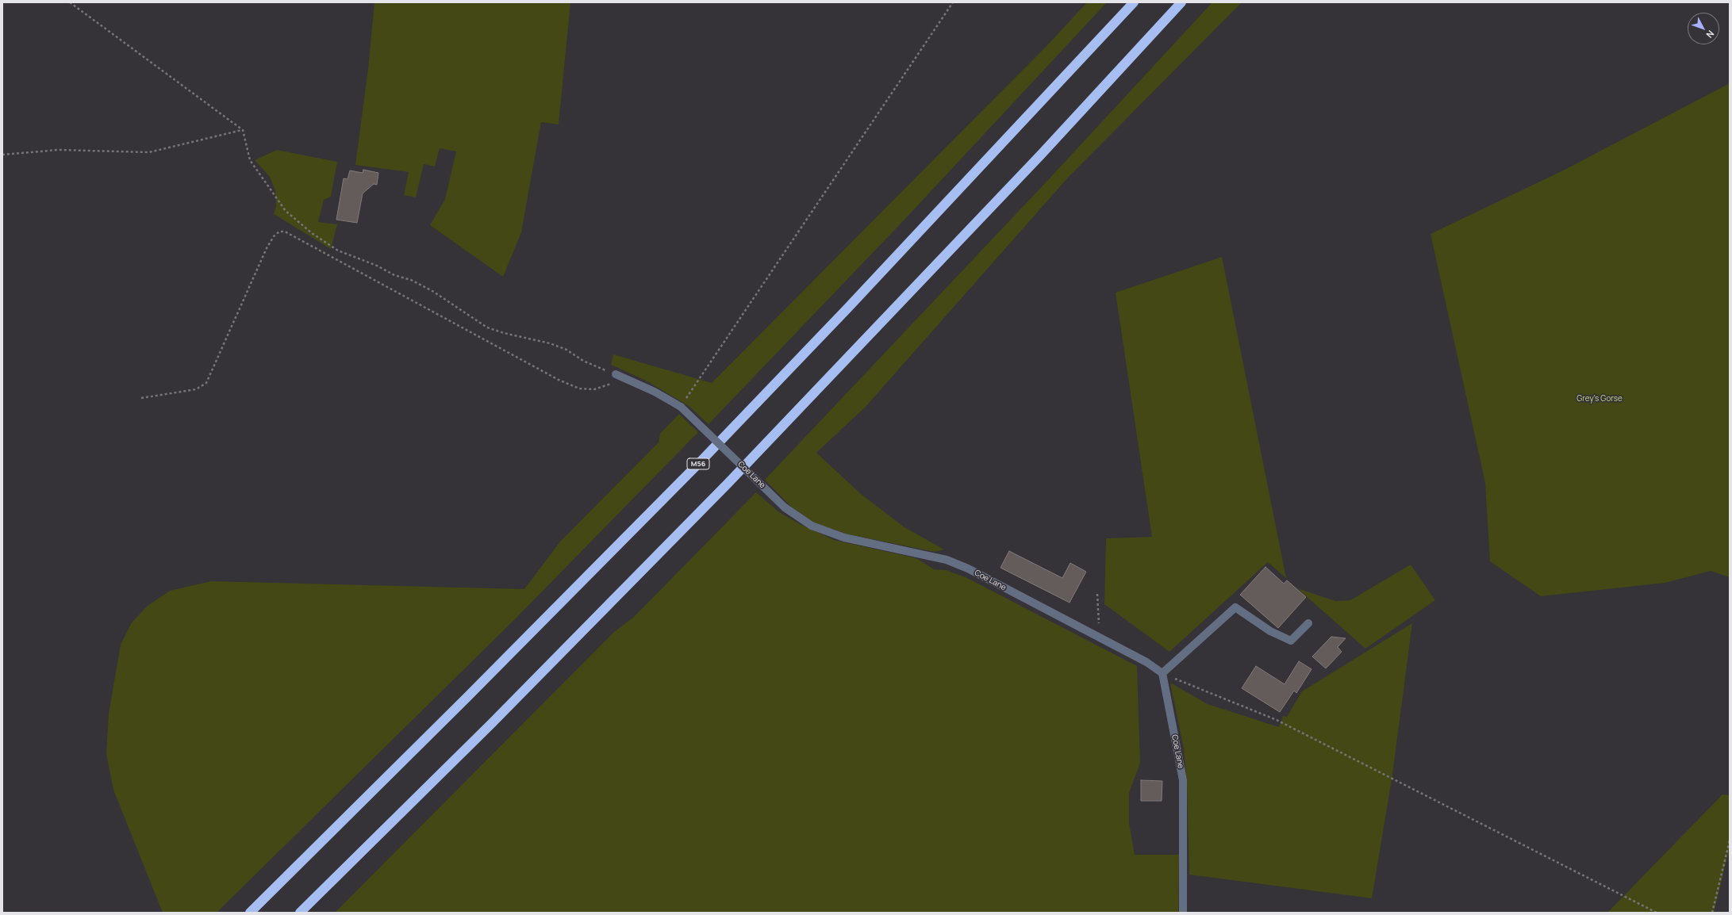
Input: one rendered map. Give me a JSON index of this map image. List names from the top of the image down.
{
  "streets": {
    "highway": ["M56"],
    "street": ["Coe Lane"]
  },
  "parks": ["Grey's Gorse"],
  "north": "bottom right"
}
